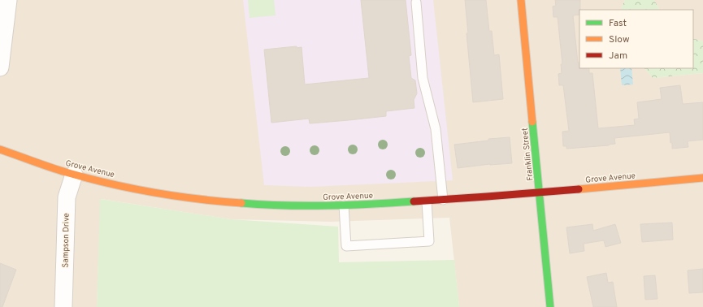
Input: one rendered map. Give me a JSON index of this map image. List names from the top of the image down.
{
  "streets": {
    "street": ["Franklin Street", "Grove Avenue", "Sampson Drive"]
  },
  "crossings": [
    ["Franklin Street", "Grove Avenue"],
    ["Grove Avenue", "Sampson Drive"]
  ],
  "legend": ["Fast", "Slow", "Jam"]
}
